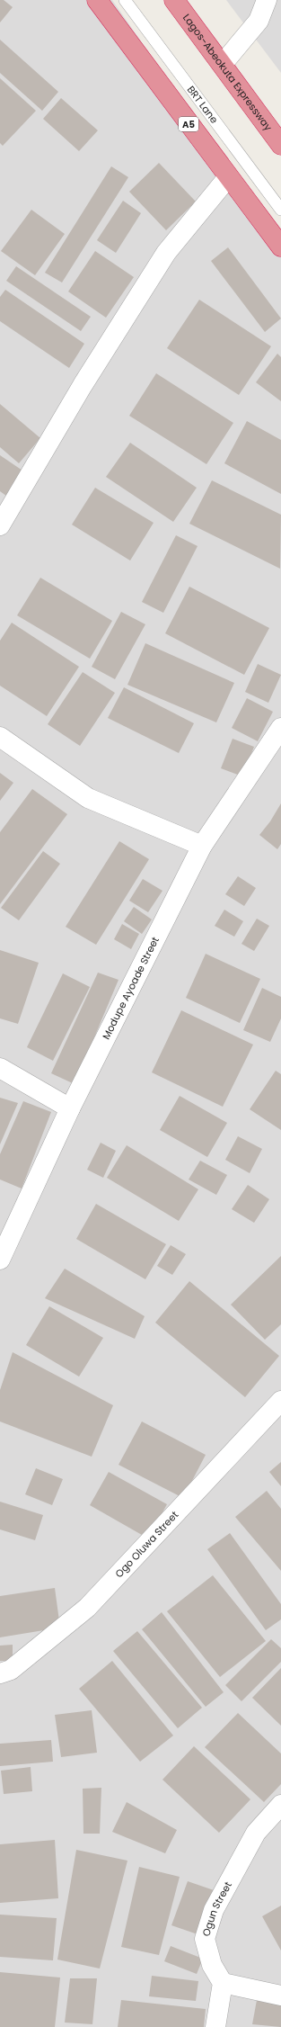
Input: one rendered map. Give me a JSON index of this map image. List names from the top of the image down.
{
  "streets": {
    "highway": ["Lagos-Abeokuta Expressway", "A5"],
    "street": ["Modupe Ayoade Street", "Ogo Oluwa Street", "Ogun Street"],
    "lane": ["BRT Lane"]
  }
}
